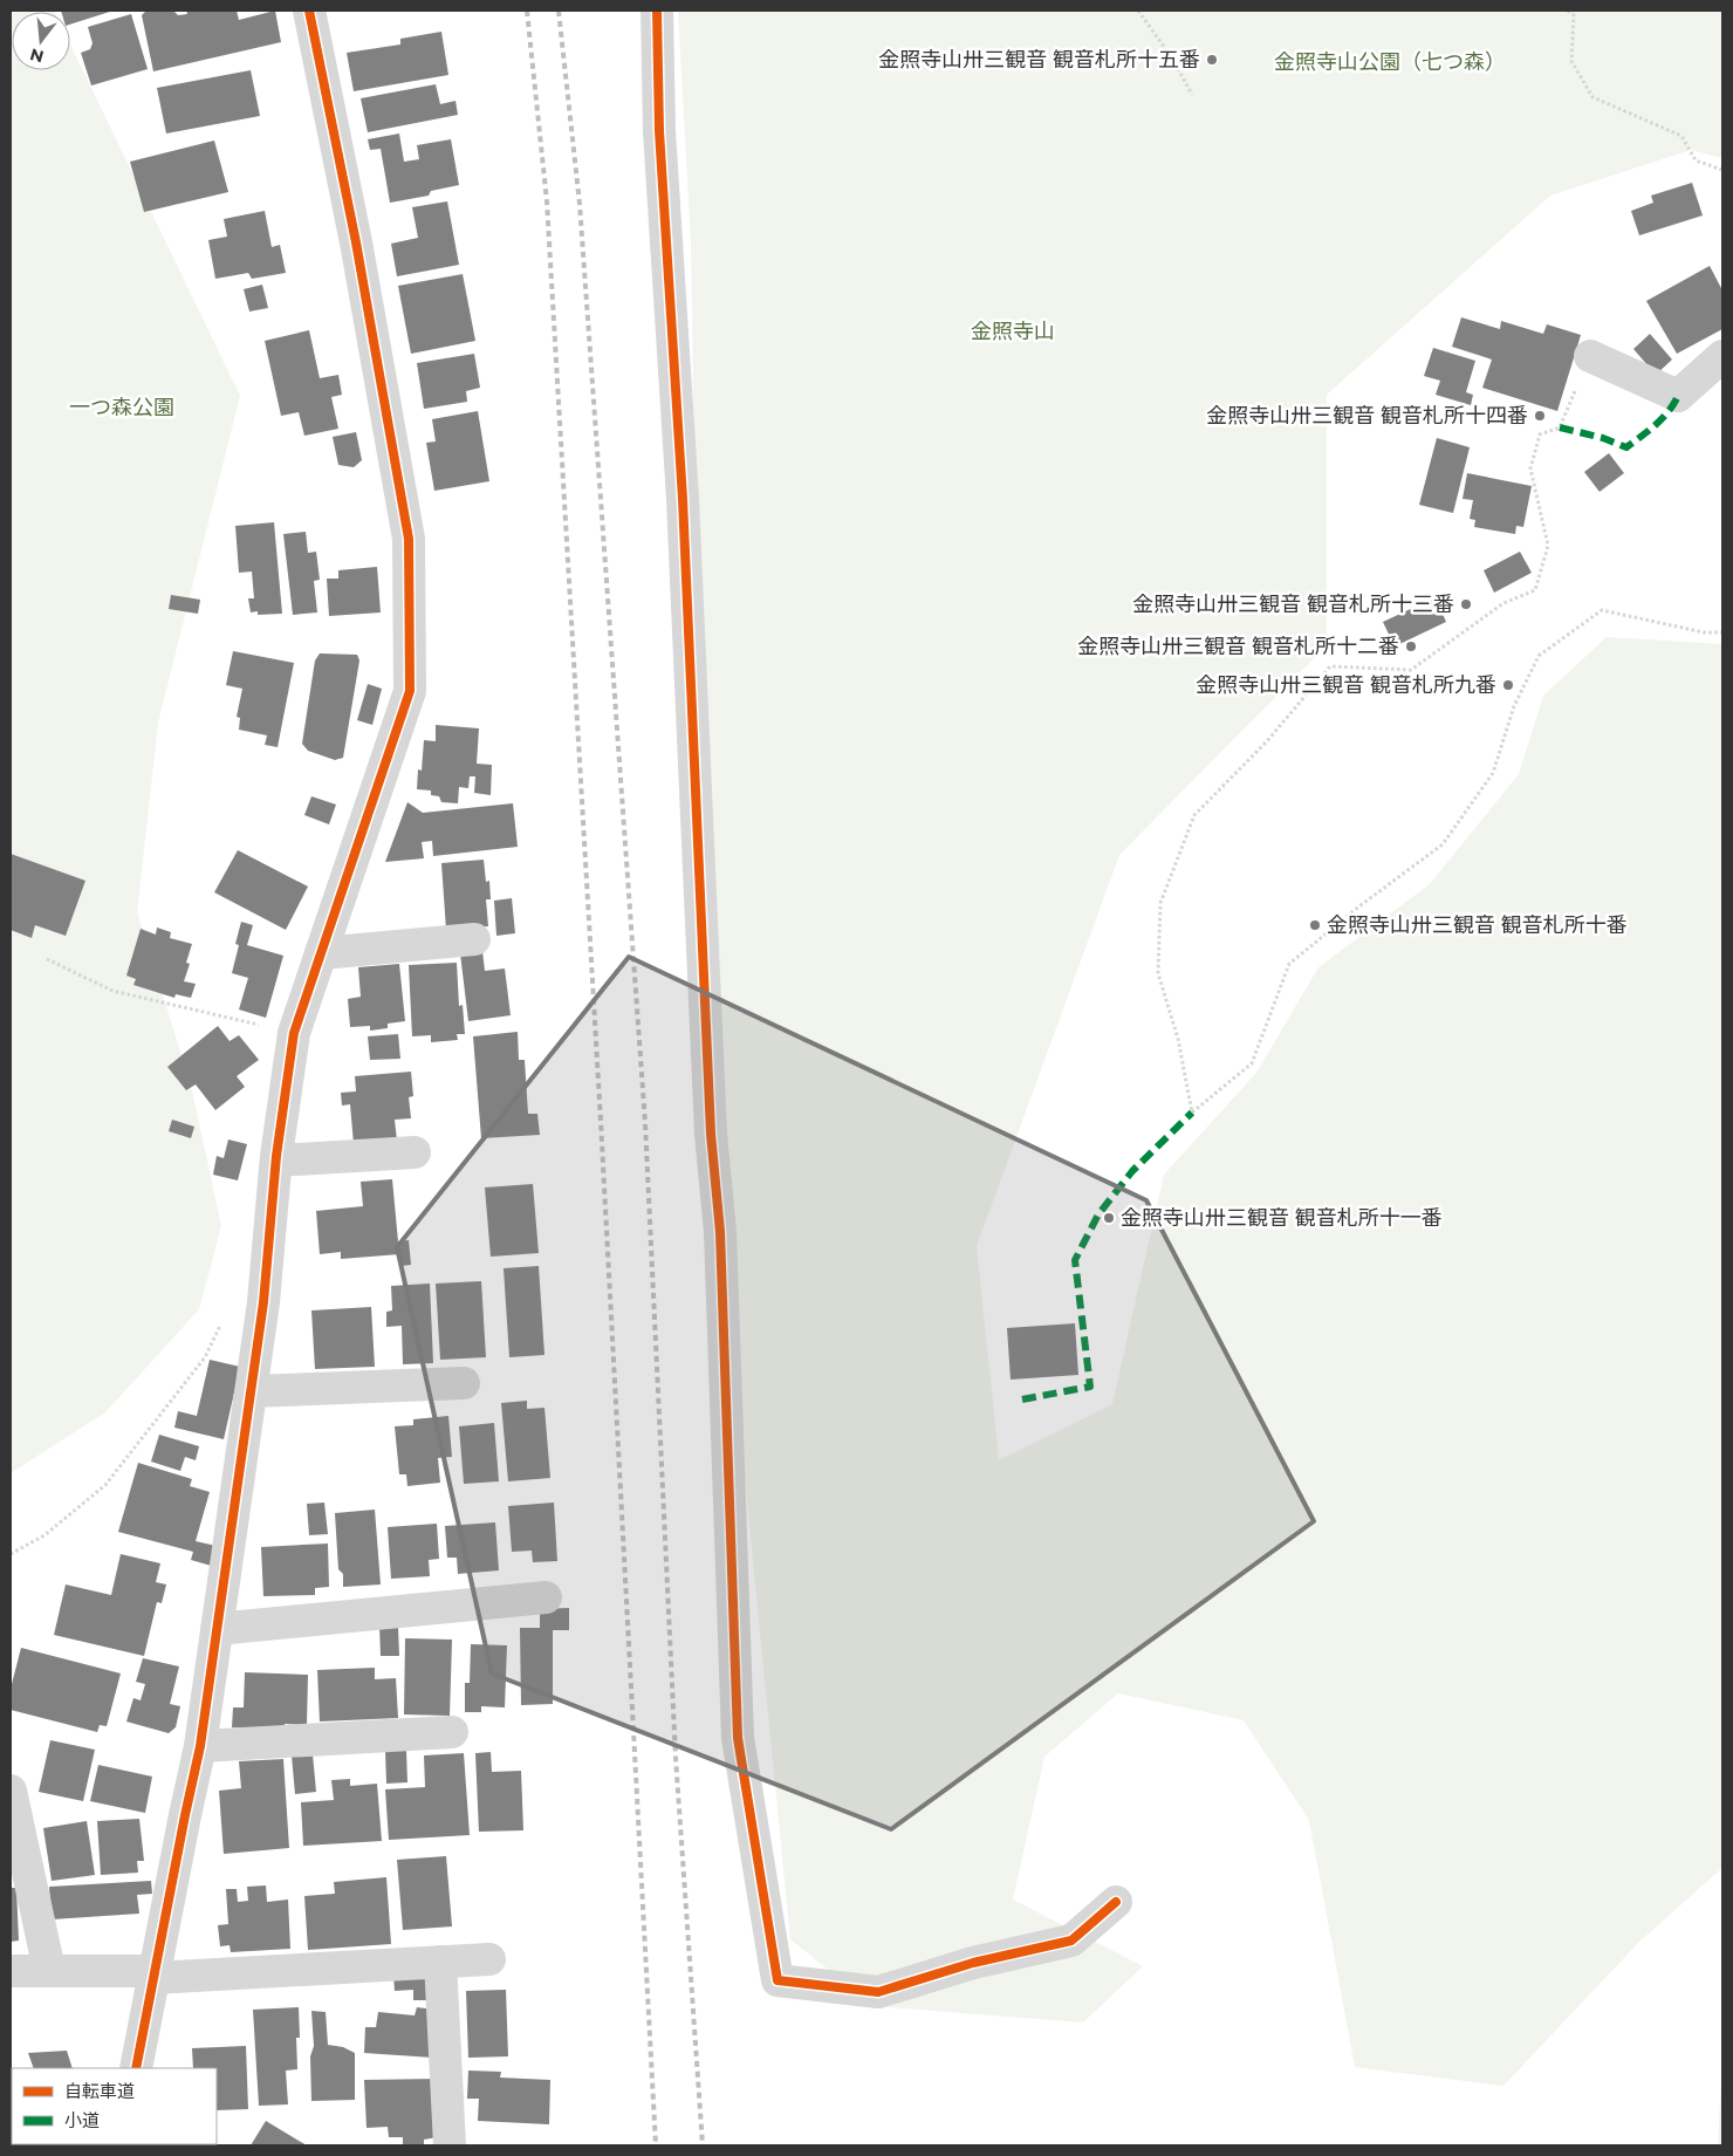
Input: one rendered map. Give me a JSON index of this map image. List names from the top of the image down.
{
  "parks": ["金照寺山公園（七つ森）", "金照寺山", "一つ森公園"],
  "places": [
    "金照寺山卅三観音 観音札所十五番",
    "金照寺山卅三観音 観音札所十四番",
    "金照寺山卅三観音 観音札所十三番",
    "金照寺山卅三観音 観音札所十二番",
    "金照寺山卅三観音 観音札所九番",
    "金照寺山卅三観音 観音札所十番",
    "金照寺山卅三観音 観音札所十一番"
  ],
  "legend": ["自転車道", "小道"],
  "north": "bottom"
}
